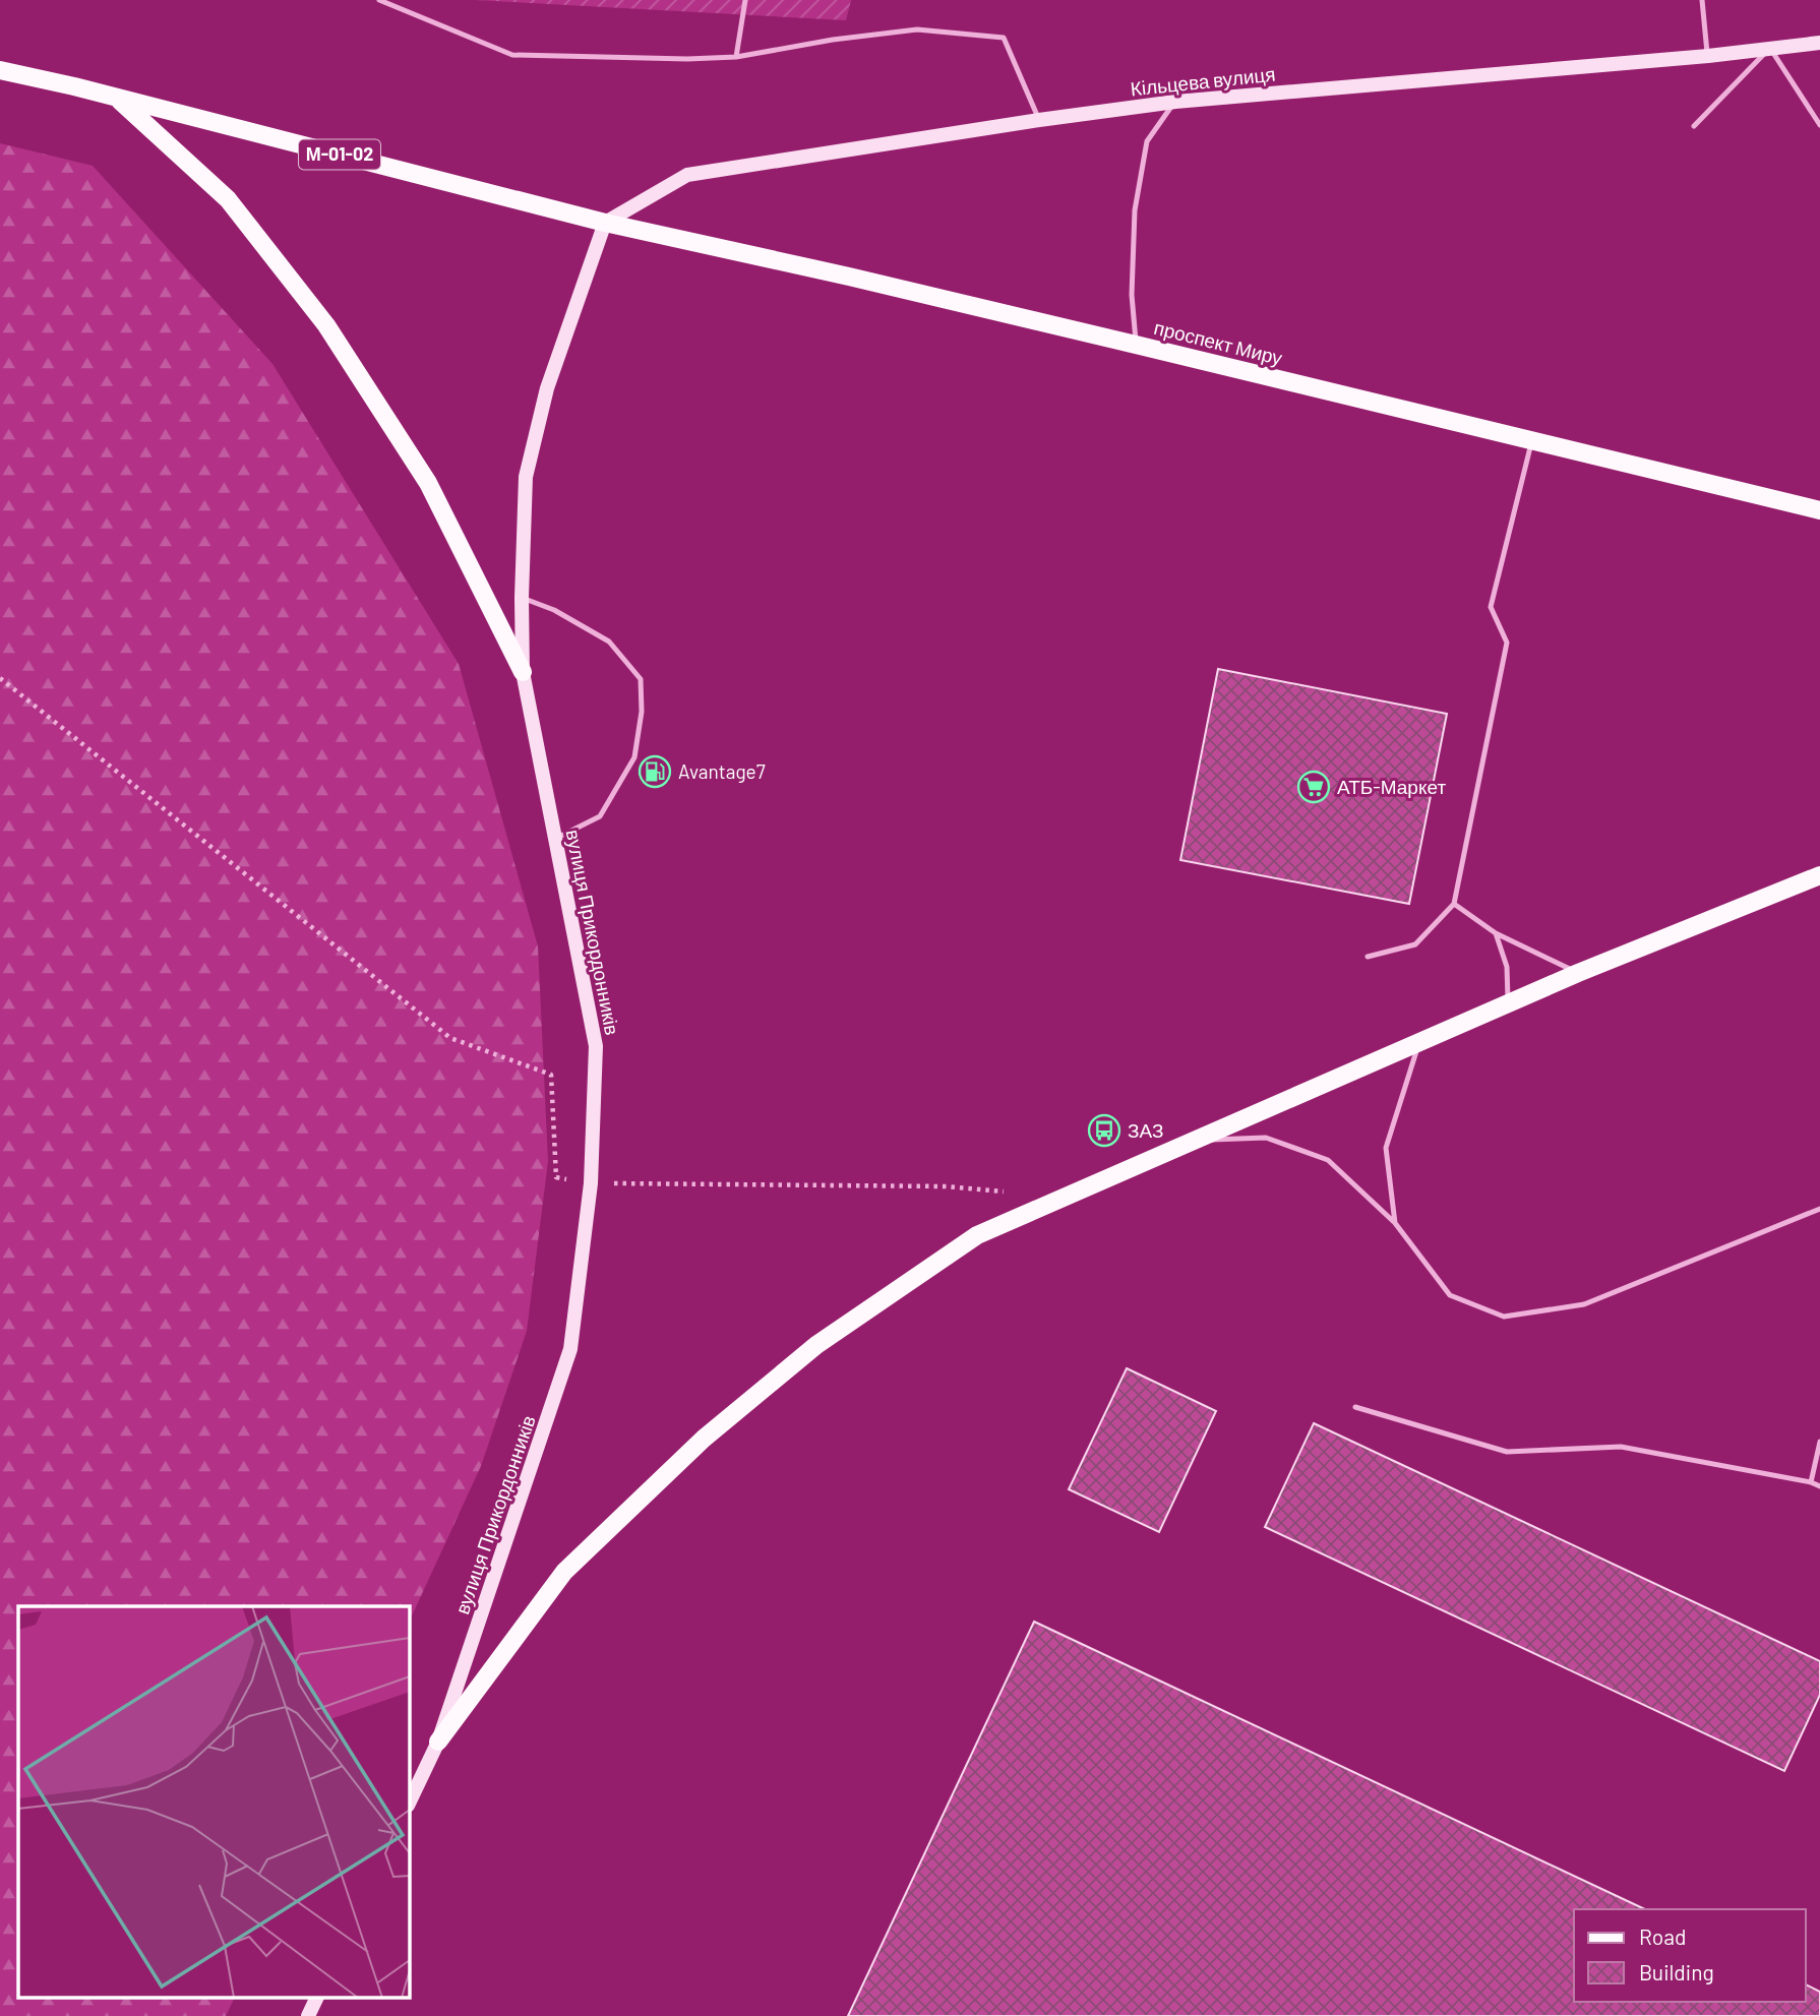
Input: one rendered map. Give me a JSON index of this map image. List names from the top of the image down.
{
  "streets": {
    "main road": ["М-01-02", "проспект Миру"],
    "street": ["Кільцева вулиця", "вулиця Прикордонників"]
  },
  "crossings": [
    ["Кільцева вулиця", "М-01-02"],
    ["Кільцева вулиця", "проспект Миру"],
    ["Кільцева вулиця", "вулиця Прикордонників"],
    ["М-01-02", "проспект Миру"],
    ["М-01-02", "вулиця Прикордонників"],
    ["проспект Миру", "вулиця Прикордонників"]
  ],
  "places": {
    "fuel station": ["Avantage7"],
    "supermarket": ["АТБ-Маркет"],
    "bus stop": ["ЗАЗ"]
  },
  "legend": ["Road", "Building"]
}
